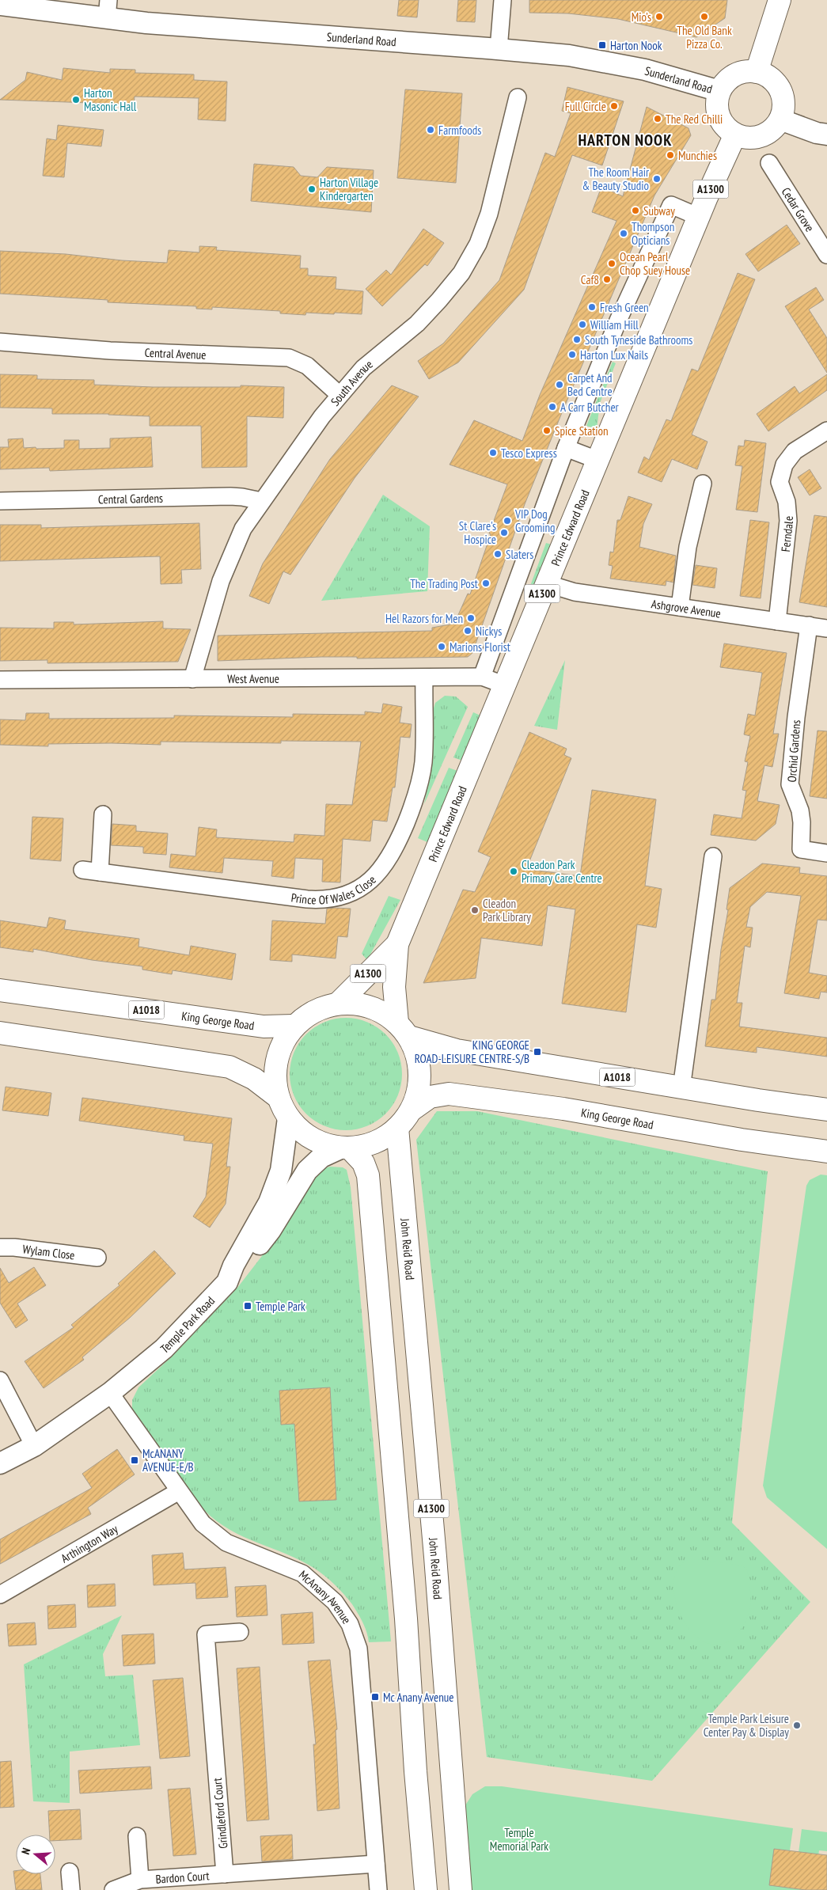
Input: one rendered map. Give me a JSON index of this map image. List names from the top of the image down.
{
  "streets": {
    "main road": [
      "A1300",
      "Prince Edward Road",
      "A1018",
      "King George Road",
      "John Reid Road"
    ],
    "street": [
      "Sunderland Road",
      "Cedar Grove",
      "Central Avenue",
      "South Avenue",
      "Central Gardens",
      "Ferndale",
      "Ashgrove Avenue",
      "West Avenue",
      "Orchid Gardens",
      "Prince Of Wales Close",
      "Wylam Close",
      "Temple Park Road",
      "Arthington Way",
      "McAnany Avenue",
      "Grindleford Court",
      "Bardon Court"
    ]
  },
  "crossings": [
    ["Sunderland Road", "Prince Edward Road"],
    ["Central Avenue", "South Avenue"],
    ["South Avenue", "Central Gardens"],
    ["South Avenue", "West Avenue"],
    ["Prince Edward Road", "Ashgrove Avenue"],
    ["Prince Edward Road", "West Avenue"],
    ["Prince Edward Road", "A1018"],
    ["Ferndale", "Ashgrove Avenue"],
    ["Ashgrove Avenue", "Orchid Gardens"],
    ["West Avenue", "Prince Of Wales Close"],
    ["Temple Park Road", "McAnany Avenue"],
    ["Arthington Way", "McAnany Avenue"],
    ["Grindleford Court", "Bardon Court"]
  ],
  "districts": ["HARTON NOOK"],
  "parks": ["Temple Memorial Park"],
  "places": {
    "other": [
      "Mio’s",
      "The Old Bank Pizza Co.",
      "Harton Masonic Hall",
      "Full Circle",
      "The Red Chilli",
      "Farmfoods",
      "Munchies",
      "The Room Hair & Beauty Studio",
      "Harton Village Kindergarten",
      "Subway",
      "Thompson Opticians",
      "Ocean Pearl Chop Suey House",
      "Caf8",
      "Fresh Green",
      "William Hill",
      "South Tyneside Bathrooms",
      "Harton Lux Nails",
      "Carpet And Bed Centre",
      "A Carr Butcher",
      "Spice Station",
      "Tesco Express",
      "VIP Dog Grooming",
      "St Clare's Hospice",
      "Slaters",
      "The Trading Post",
      "Hel Razors for Men",
      "Nickys",
      "Marions Florist",
      "Cleadon Park Primary Care Centre",
      "Cleadon Park Library",
      "Temple Park Leisure Center Pay & Display"
    ],
    "transit": [
      "Harton Nook",
      "KING GEORGE ROAD-LEISURE CENTRE-S/B",
      "Temple Park",
      "McANANY AVENUE-E/B",
      "Mc Anany Avenue"
    ]
  },
  "north": "left"
}
